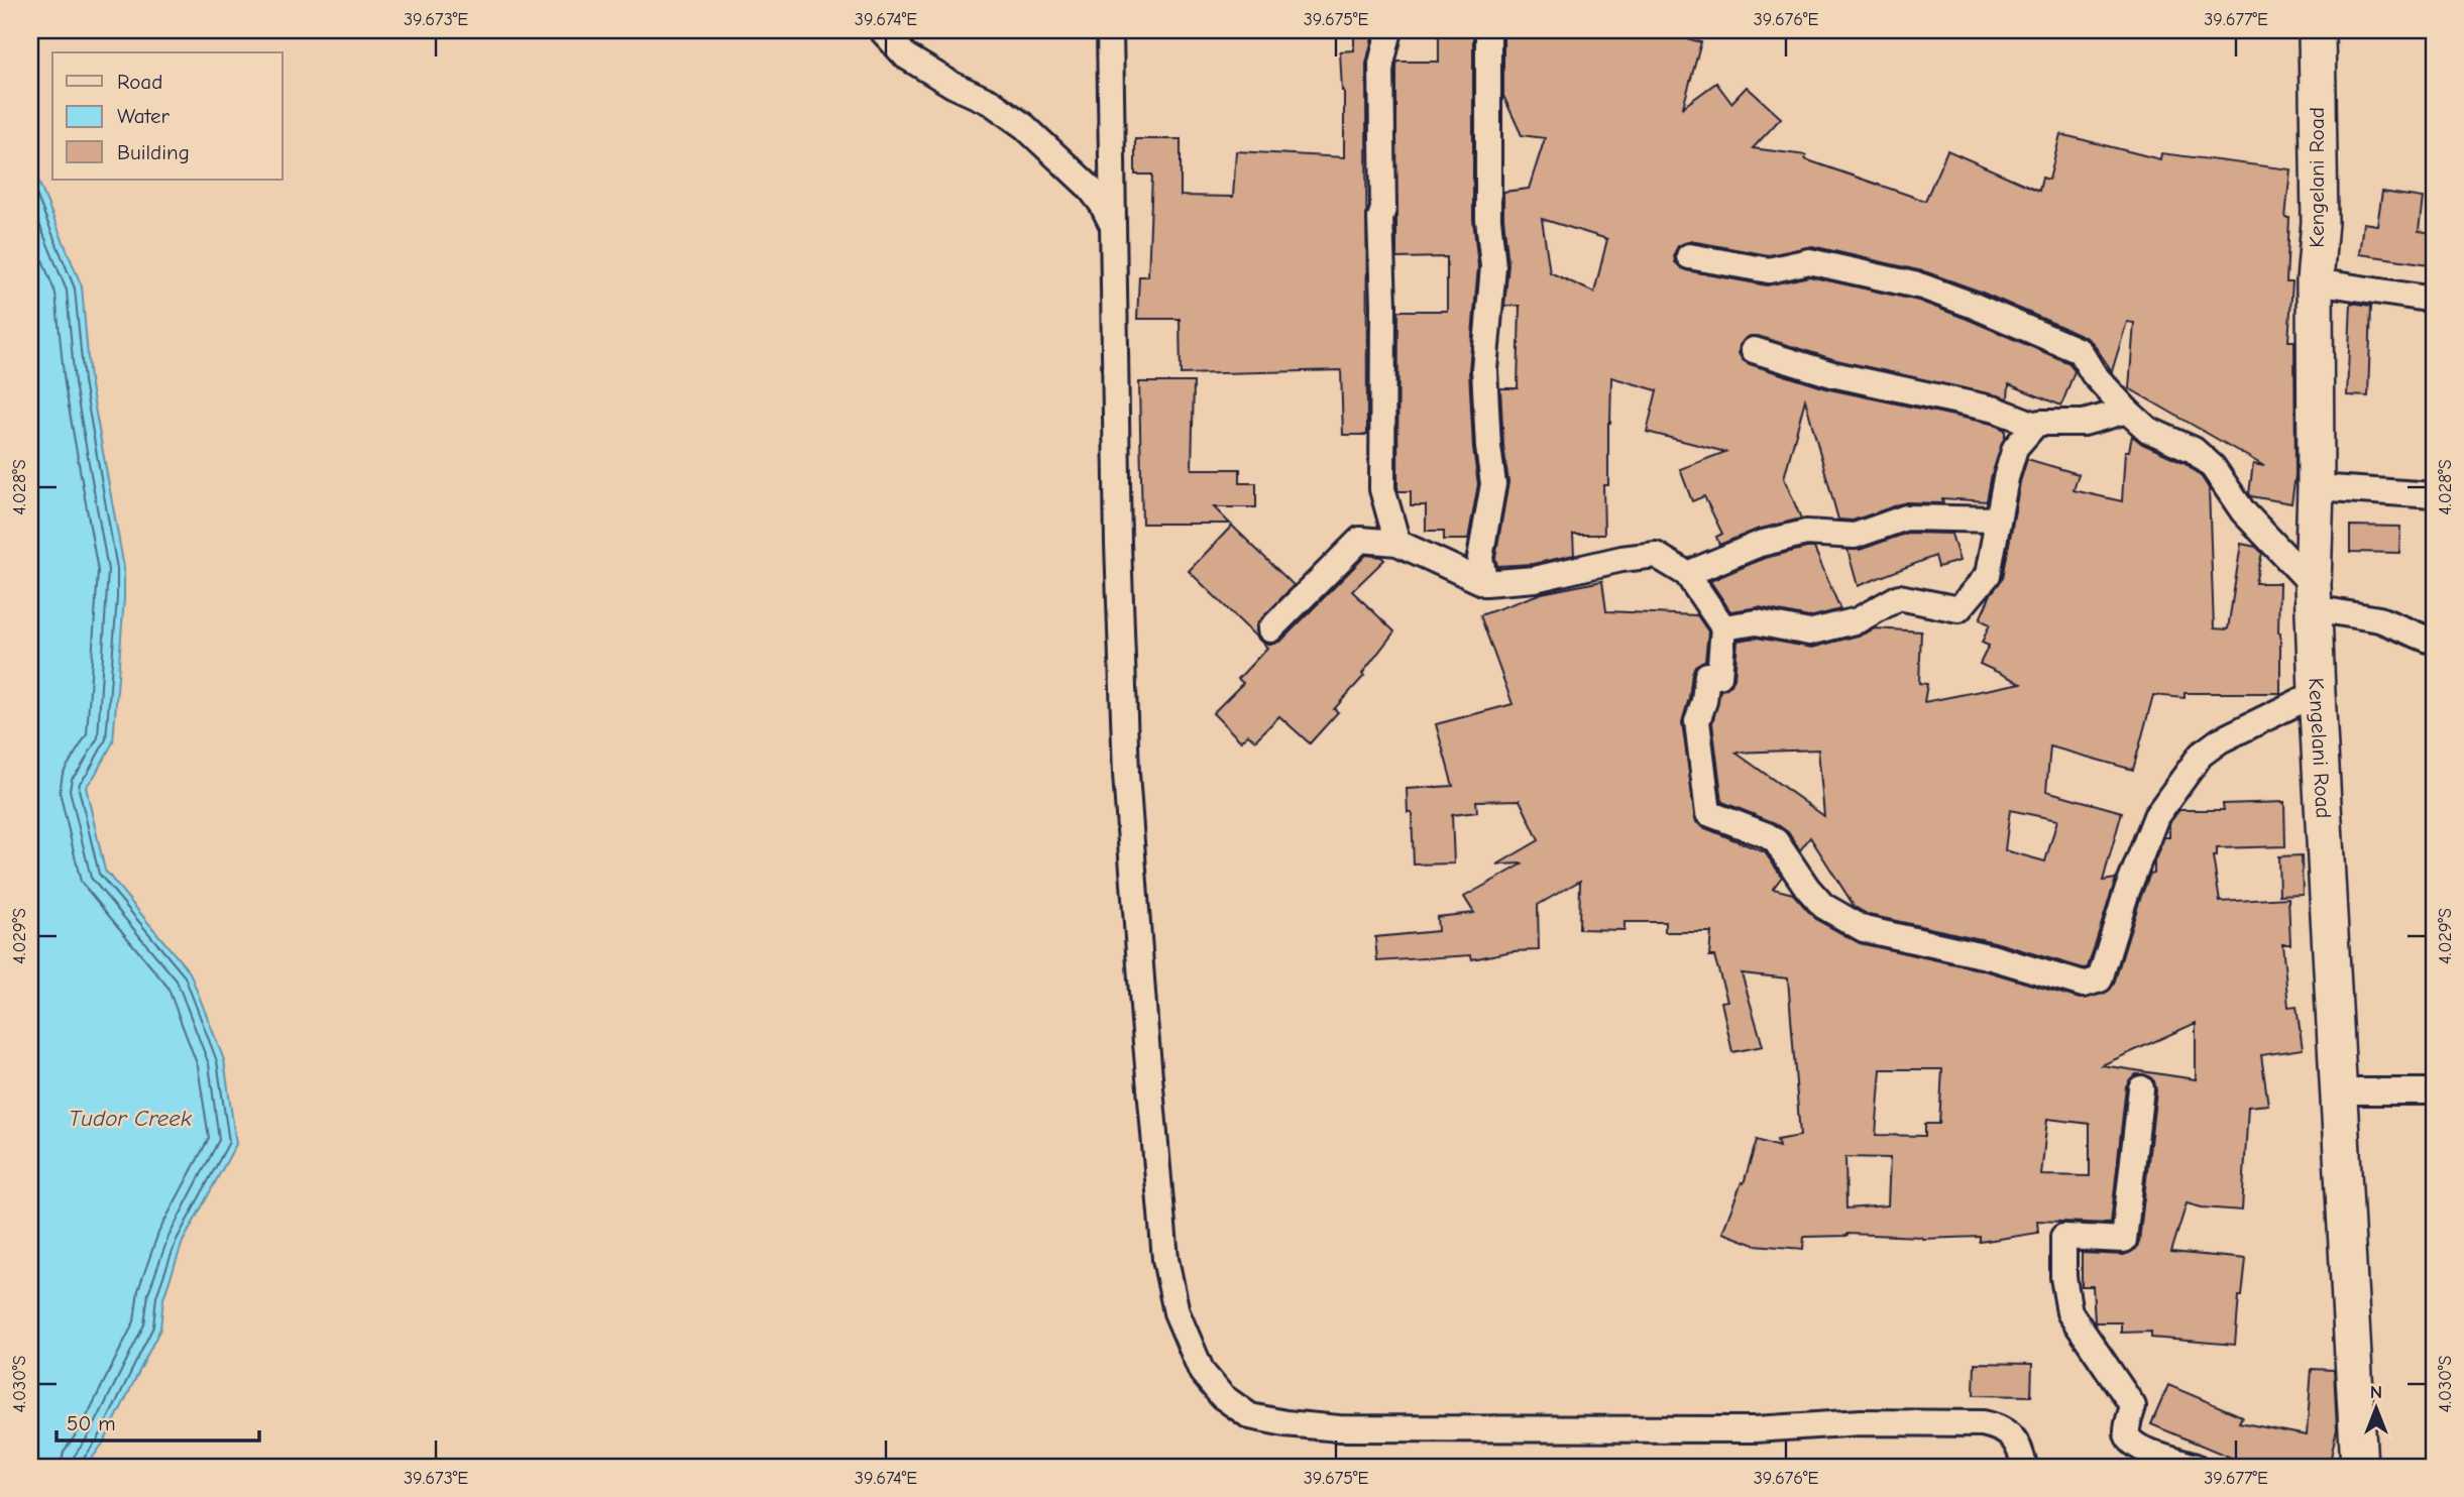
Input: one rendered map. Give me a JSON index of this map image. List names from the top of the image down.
{
  "streets": {
    "main road": ["Kengelani Road"]
  },
  "water": ["Tudor Creek"],
  "legend": ["Road", "Water", "Building"],
  "scale_bar": "50 m",
  "north": "top",
  "coordinates": [
    "39.673°E",
    "39.674°E",
    "39.675°E",
    "39.676°E",
    "39.677°E",
    "4.028°S",
    "4.029°S",
    "4.030°S"
  ]
}
